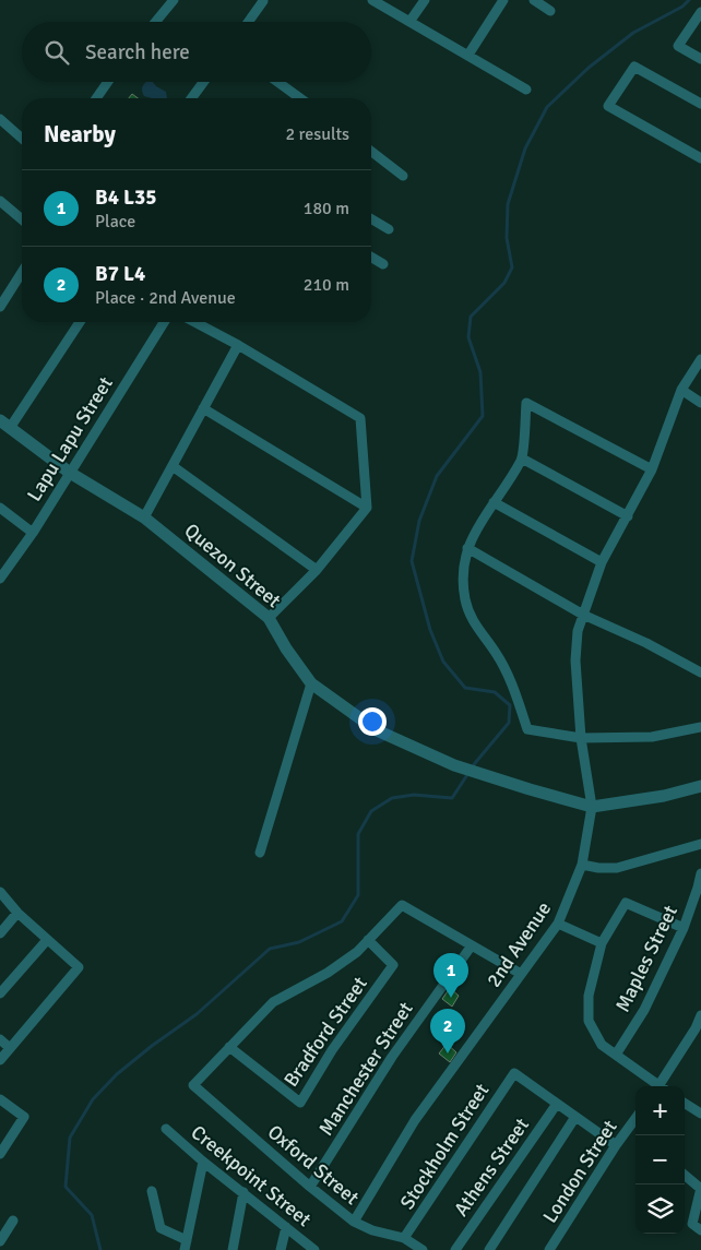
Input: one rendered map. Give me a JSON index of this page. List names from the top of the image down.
{
  "streets": {
    "street": [
      "Lapu Lapu Street",
      "Quezon Street",
      "2nd Avenue",
      "Maples Street",
      "Bradford Street",
      "Manchester Street",
      "Stockholm Street",
      "Oxford Street",
      "Athens Street",
      "London Street",
      "Creekpoint Street"
    ]
  },
  "crossings": [
    ["Lapu Lapu Street", "Quezon Street"],
    ["Quezon Street", "2nd Avenue"],
    ["2nd Avenue", "Oxford Street"],
    ["Bradford Street", "Oxford Street"],
    ["Manchester Street", "Oxford Street"],
    ["Stockholm Street", "Oxford Street"],
    ["Stockholm Street", "Athens Street"]
  ],
  "page": {
    "search": "Search here",
    "heading": ["Nearby", "2 results"],
    "list": [
      {
        "mark": "1",
        "name": "B4 L35",
        "note": "Place",
        "value": "180 m"
      },
      {
        "mark": "2",
        "name": "B7 L4",
        "note": "Place · 2nd Avenue",
        "value": "210 m"
      }
    ],
    "pins": ["1", "2"],
    "map_buttons": ["+", "−"]
  }
}
